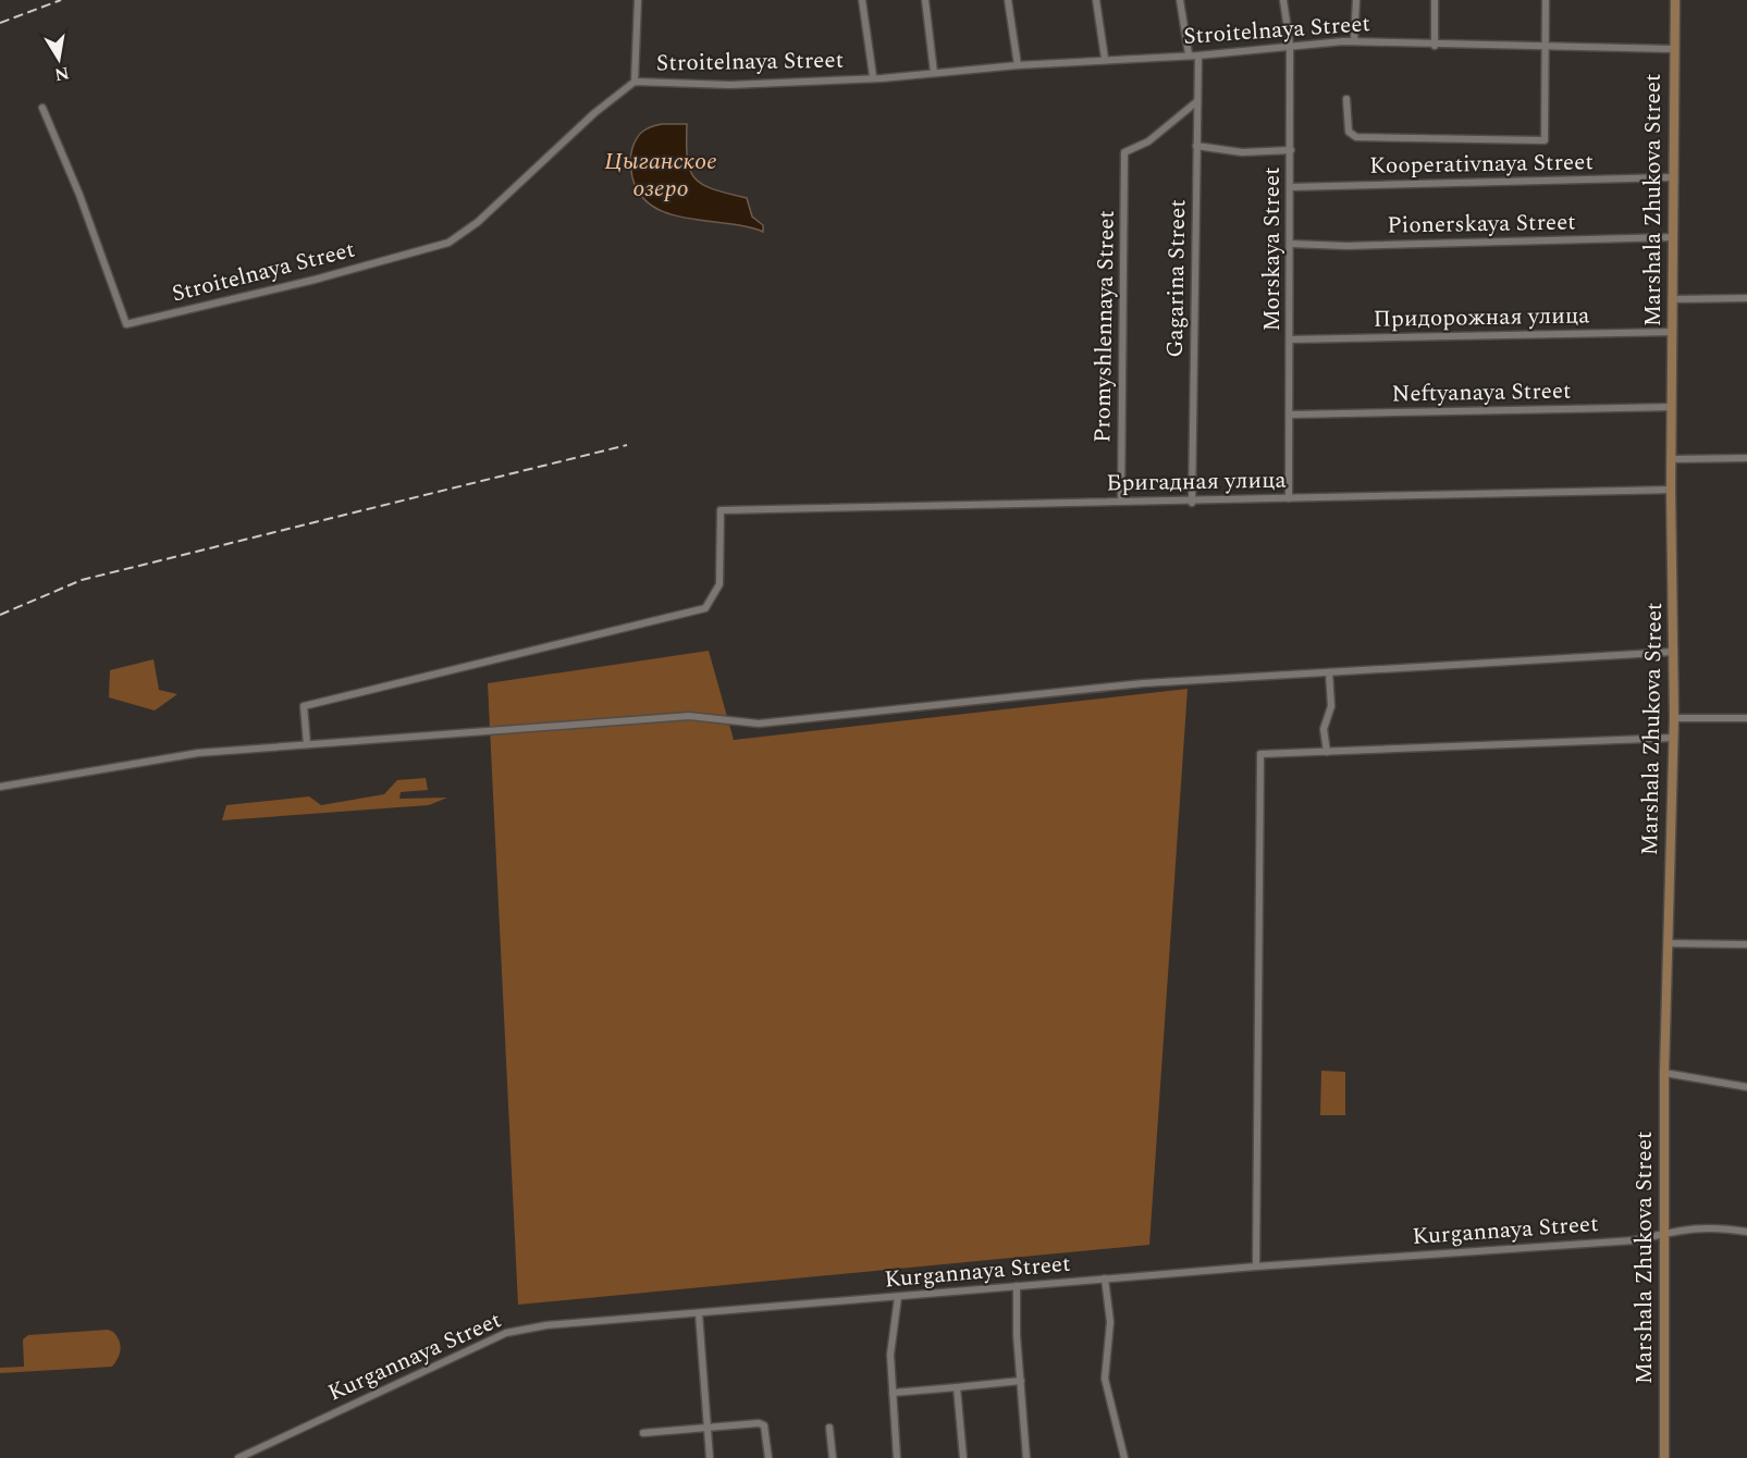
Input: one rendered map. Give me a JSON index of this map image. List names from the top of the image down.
{
  "streets": {
    "main road": ["Marshala Zhukova Street"],
    "street": [
      "Stroitelnaya Street",
      "Kooperativnaya Street",
      "Pionerskaya Street",
      "Morskaya Street",
      "Gagarina Street",
      "Придорожная улица",
      "Promyshlennaya Street",
      "Neftyanaya Street",
      "Бригадная улица",
      "Kurgannaya Street"
    ]
  },
  "crossings": [
    ["Stroitelnaya Street", "Marshala Zhukova Street"],
    ["Stroitelnaya Street", "Morskaya Street"],
    ["Stroitelnaya Street", "Gagarina Street"],
    ["Kooperativnaya Street", "Marshala Zhukova Street"],
    ["Kooperativnaya Street", "Morskaya Street"],
    ["Marshala Zhukova Street", "Pionerskaya Street"],
    ["Marshala Zhukova Street", "Придорожная улица"],
    ["Marshala Zhukova Street", "Neftyanaya Street"],
    ["Marshala Zhukova Street", "Бригадная улица"],
    ["Marshala Zhukova Street", "Kurgannaya Street"],
    ["Pionerskaya Street", "Morskaya Street"],
    ["Morskaya Street", "Придорожная улица"],
    ["Morskaya Street", "Neftyanaya Street"],
    ["Morskaya Street", "Бригадная улица"],
    ["Gagarina Street", "Promyshlennaya Street"],
    ["Gagarina Street", "Бригадная улица"],
    ["Promyshlennaya Street", "Бригадная улица"]
  ],
  "water": ["Цыганское озеро"],
  "north": "bottom"
}
